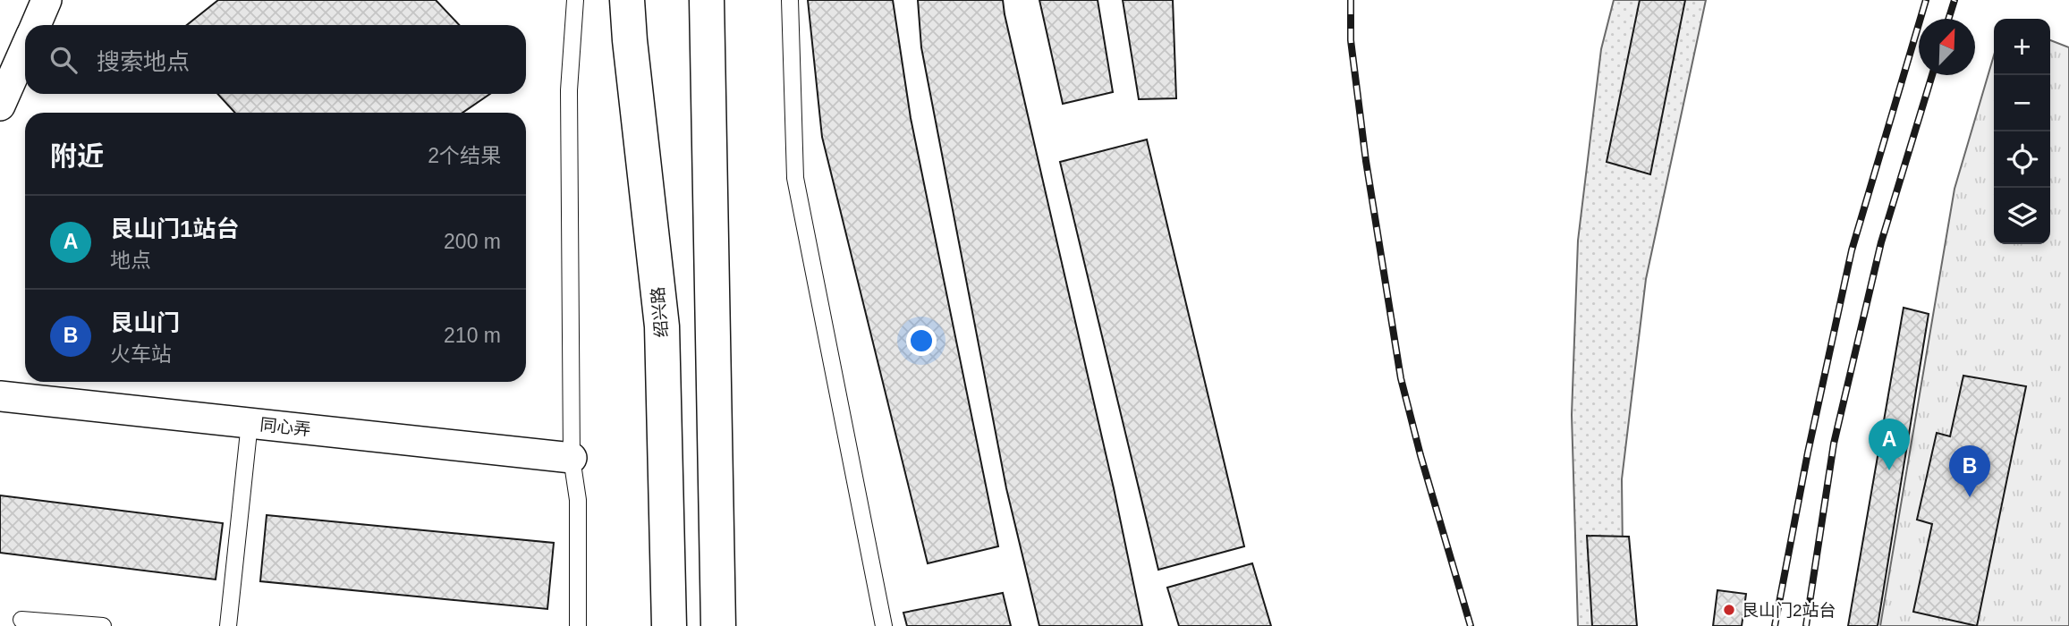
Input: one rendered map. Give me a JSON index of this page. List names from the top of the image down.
{
  "streets": {
    "main road": ["绍兴路"],
    "street": ["同心弄"]
  },
  "places": ["艮山门2站台"],
  "north": "top right",
  "page": {
    "map_buttons": ["+", "−"],
    "search": "搜索地点",
    "heading": ["附近", "2个结果"],
    "list": [
      {
        "mark": "A",
        "name": "艮山门1站台",
        "note": "地点",
        "value": "200 m"
      },
      {
        "mark": "B",
        "name": "艮山门",
        "note": "火车站",
        "value": "210 m"
      }
    ],
    "pins": ["A", "B"]
  }
}
